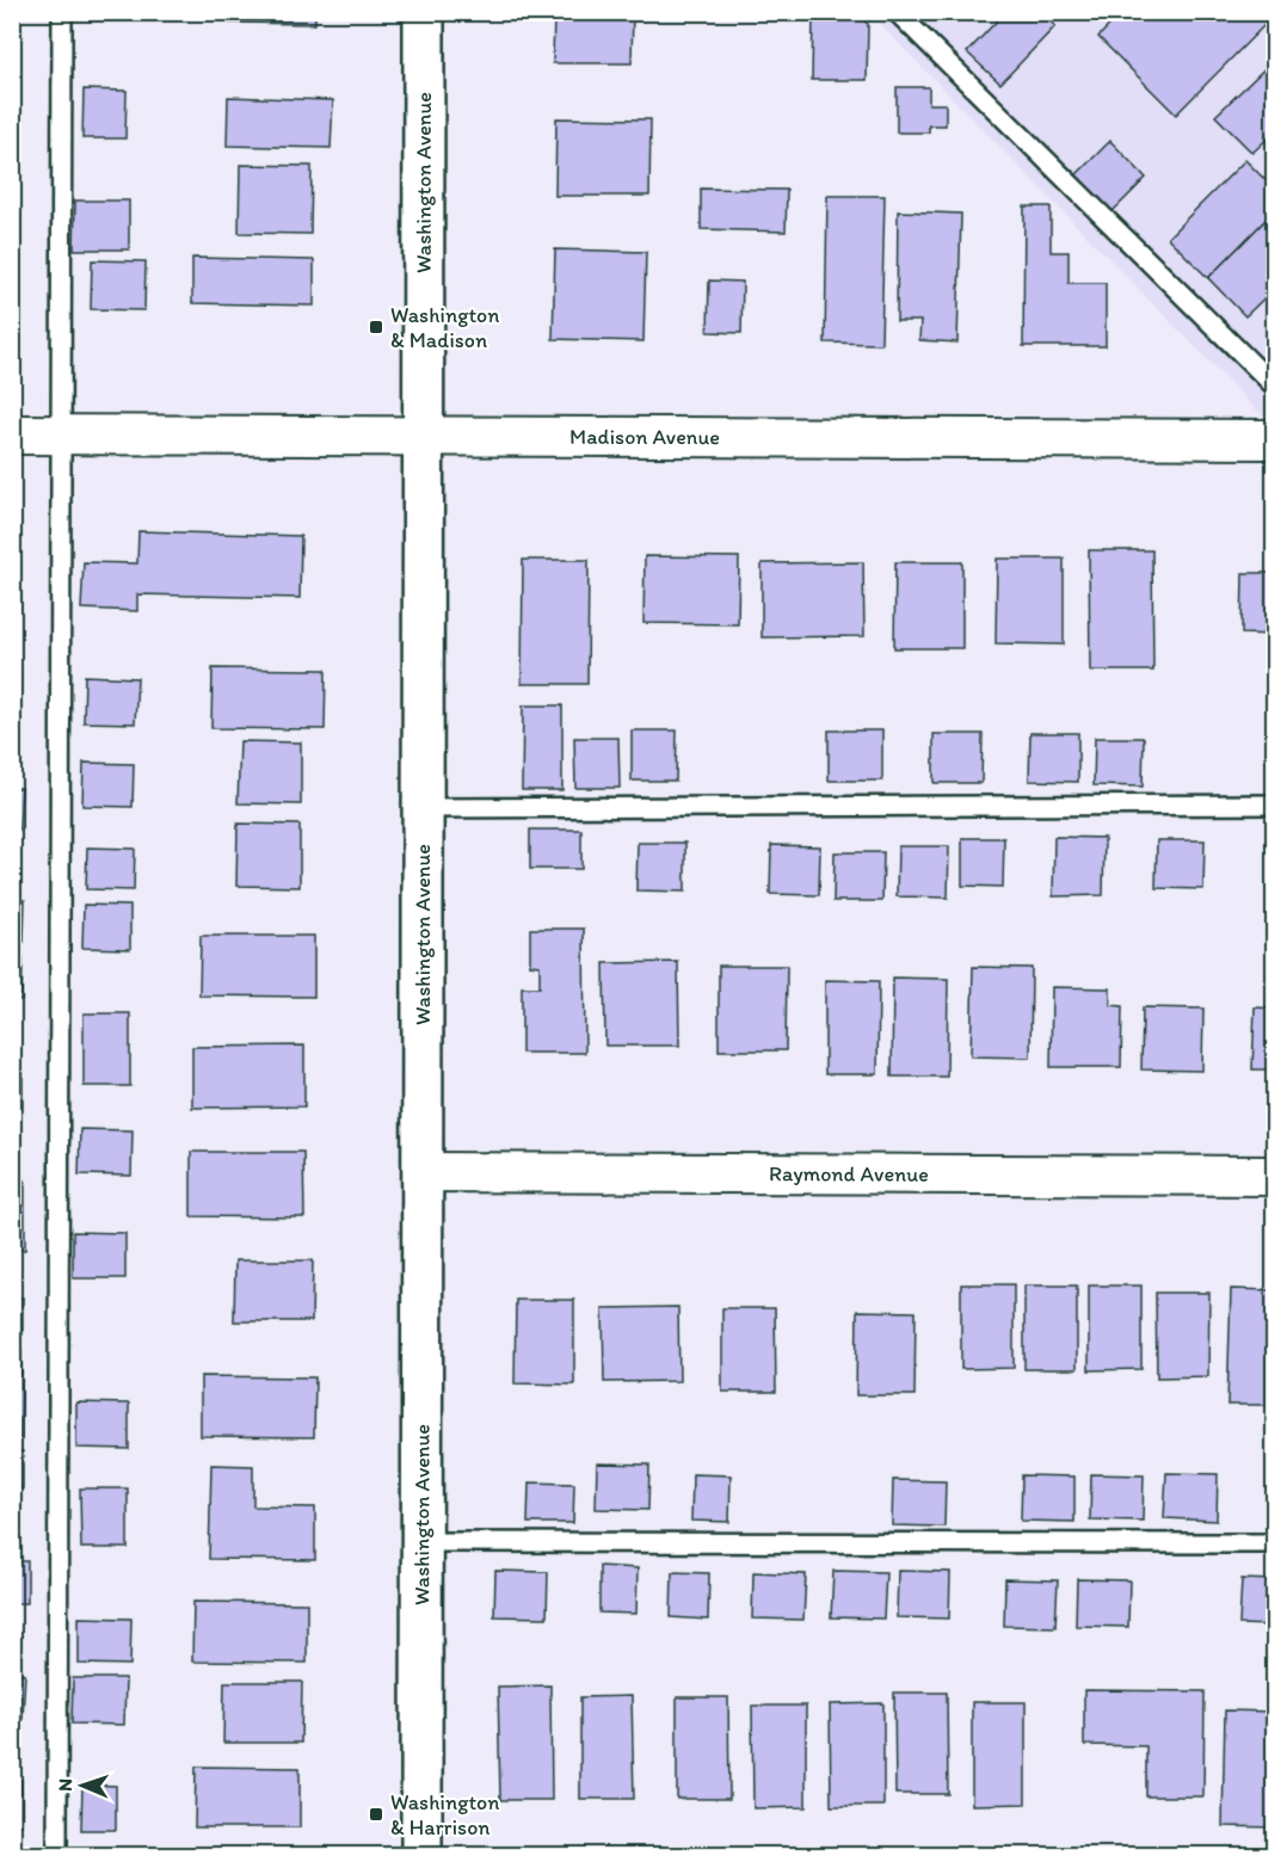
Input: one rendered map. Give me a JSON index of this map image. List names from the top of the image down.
{
  "streets": {
    "street": ["Washington Avenue", "Madison Avenue", "Raymond Avenue"]
  },
  "crossings": [
    ["Washington Avenue", "Madison Avenue"],
    ["Washington Avenue", "Raymond Avenue"]
  ],
  "places": {
    "transit": ["Washington & Madison", "Washington & Harrison"]
  },
  "north": "left"
}
